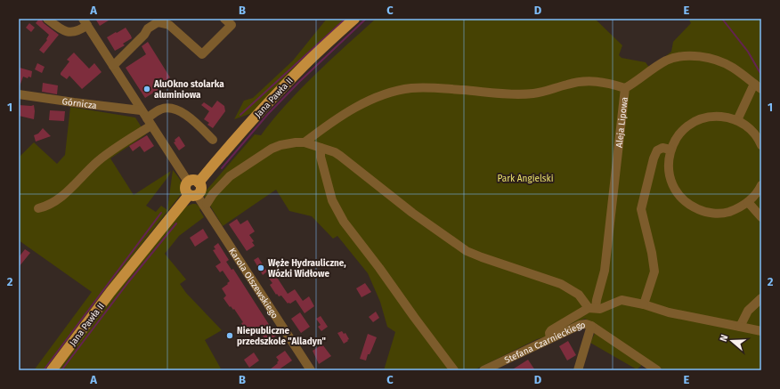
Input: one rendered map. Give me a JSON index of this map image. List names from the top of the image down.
{
  "streets": {
    "main road": ["Jana Pawła II"],
    "street": [
      "Górnicza",
      "Aleja Lipowa",
      "Karola Olszewskiego",
      "Stefana Czarnieckiego"
    ]
  },
  "crossings": [
    ["Jana Pawła II", "Karola Olszewskiego"]
  ],
  "parks": ["Park Angielski"],
  "places": ["AluOkno stolarka aluminiowa", "Węże Hydrauliczne, Wózki Widłowe", "Niepubliczne przedszkole \"Alladyn\""],
  "north": "left",
  "grid": {
    "columns": [
      "A",
      "B",
      "C",
      "D",
      "E"
    ],
    "rows": ["1", "2"]
  }
}
